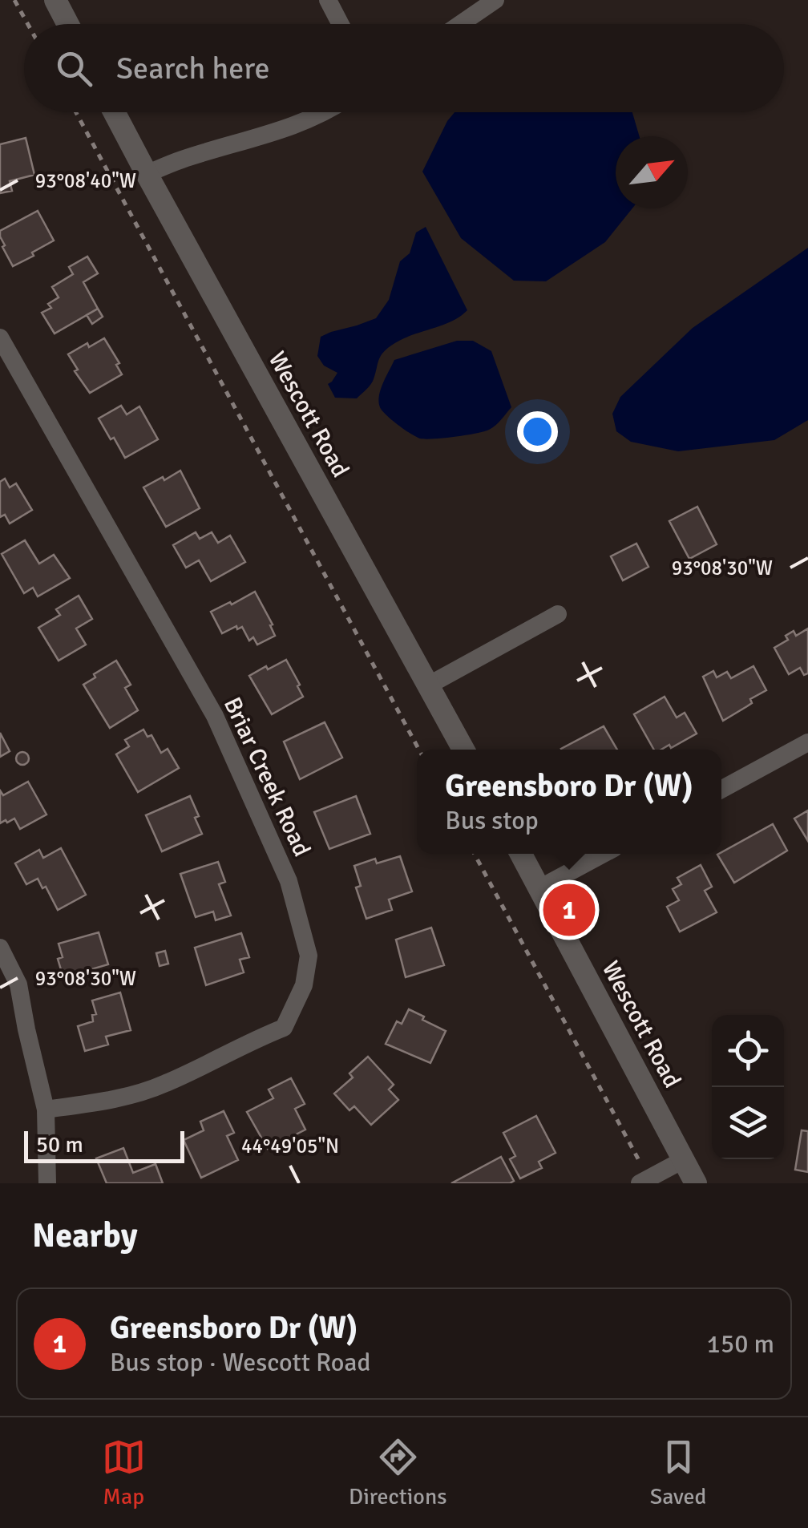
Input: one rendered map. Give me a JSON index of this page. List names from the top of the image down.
{
  "streets": {
    "street": ["Wescott Road", "Briar Creek Road"]
  },
  "scale_bar": "50 m",
  "north": "top right",
  "page": {
    "search": "Search here",
    "popup": ["Greensboro Dr (W)", "Bus stop"],
    "pins": "1",
    "scale": "50 m",
    "heading": "Nearby",
    "list": [
      {
        "mark": "1",
        "name": "Greensboro Dr (W)",
        "note": "Bus stop · Wescott Road",
        "value": "150 m"
      }
    ],
    "nav": ["Map", "Directions", "Saved"]
  },
  "coordinates": ["93°08'40\"W", "93°08'30\"W", "44°49'05\"N"]
}
